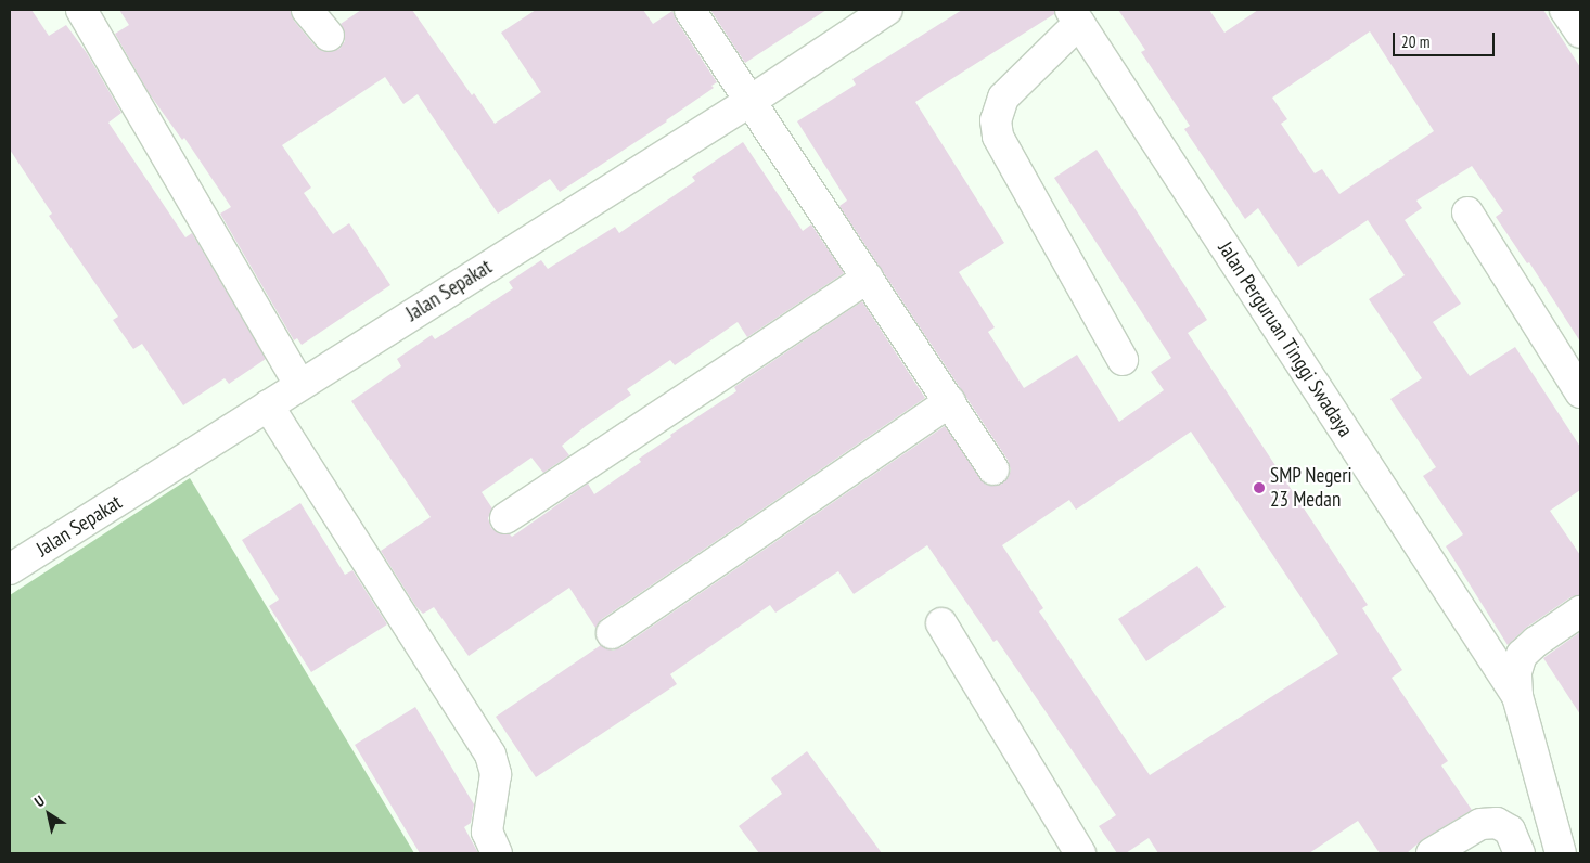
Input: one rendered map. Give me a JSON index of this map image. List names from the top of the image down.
{
  "streets": {
    "street": ["Jalan Sepakat", "Jalan Perguruan Tinggi Swadaya"]
  },
  "places": ["SMP Negeri 23 Medan"],
  "scale_bar": "20 m",
  "north": "top left"
}
